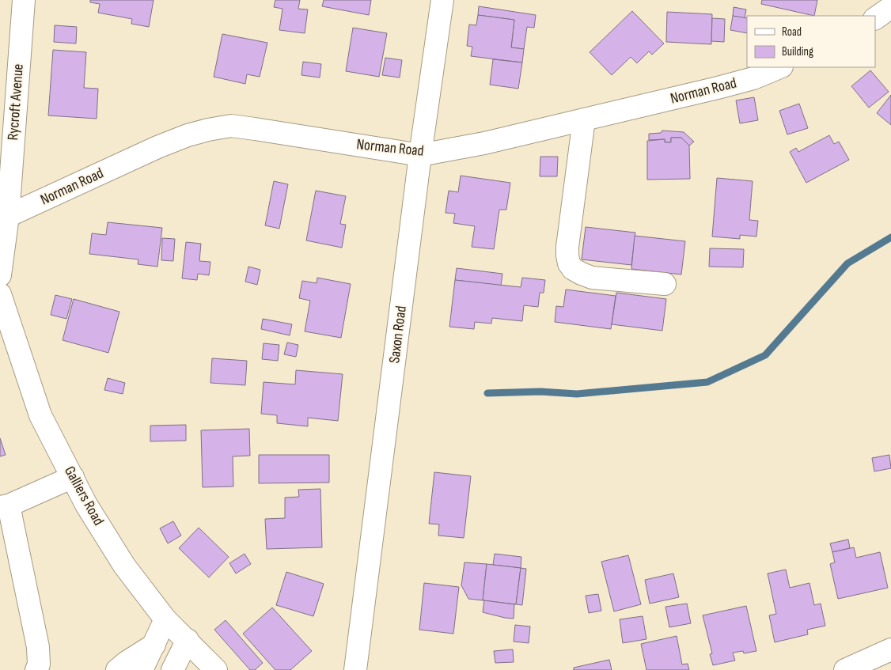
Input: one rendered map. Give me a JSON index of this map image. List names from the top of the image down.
{
  "streets": {
    "street": [
      "Norman Road",
      "Rycroft Avenue",
      "Saxon Road",
      "Galliers Road"
    ]
  },
  "crossings": [
    ["Norman Road", "Rycroft Avenue"],
    ["Norman Road", "Saxon Road"]
  ],
  "legend": ["Road", "Building"]
}
